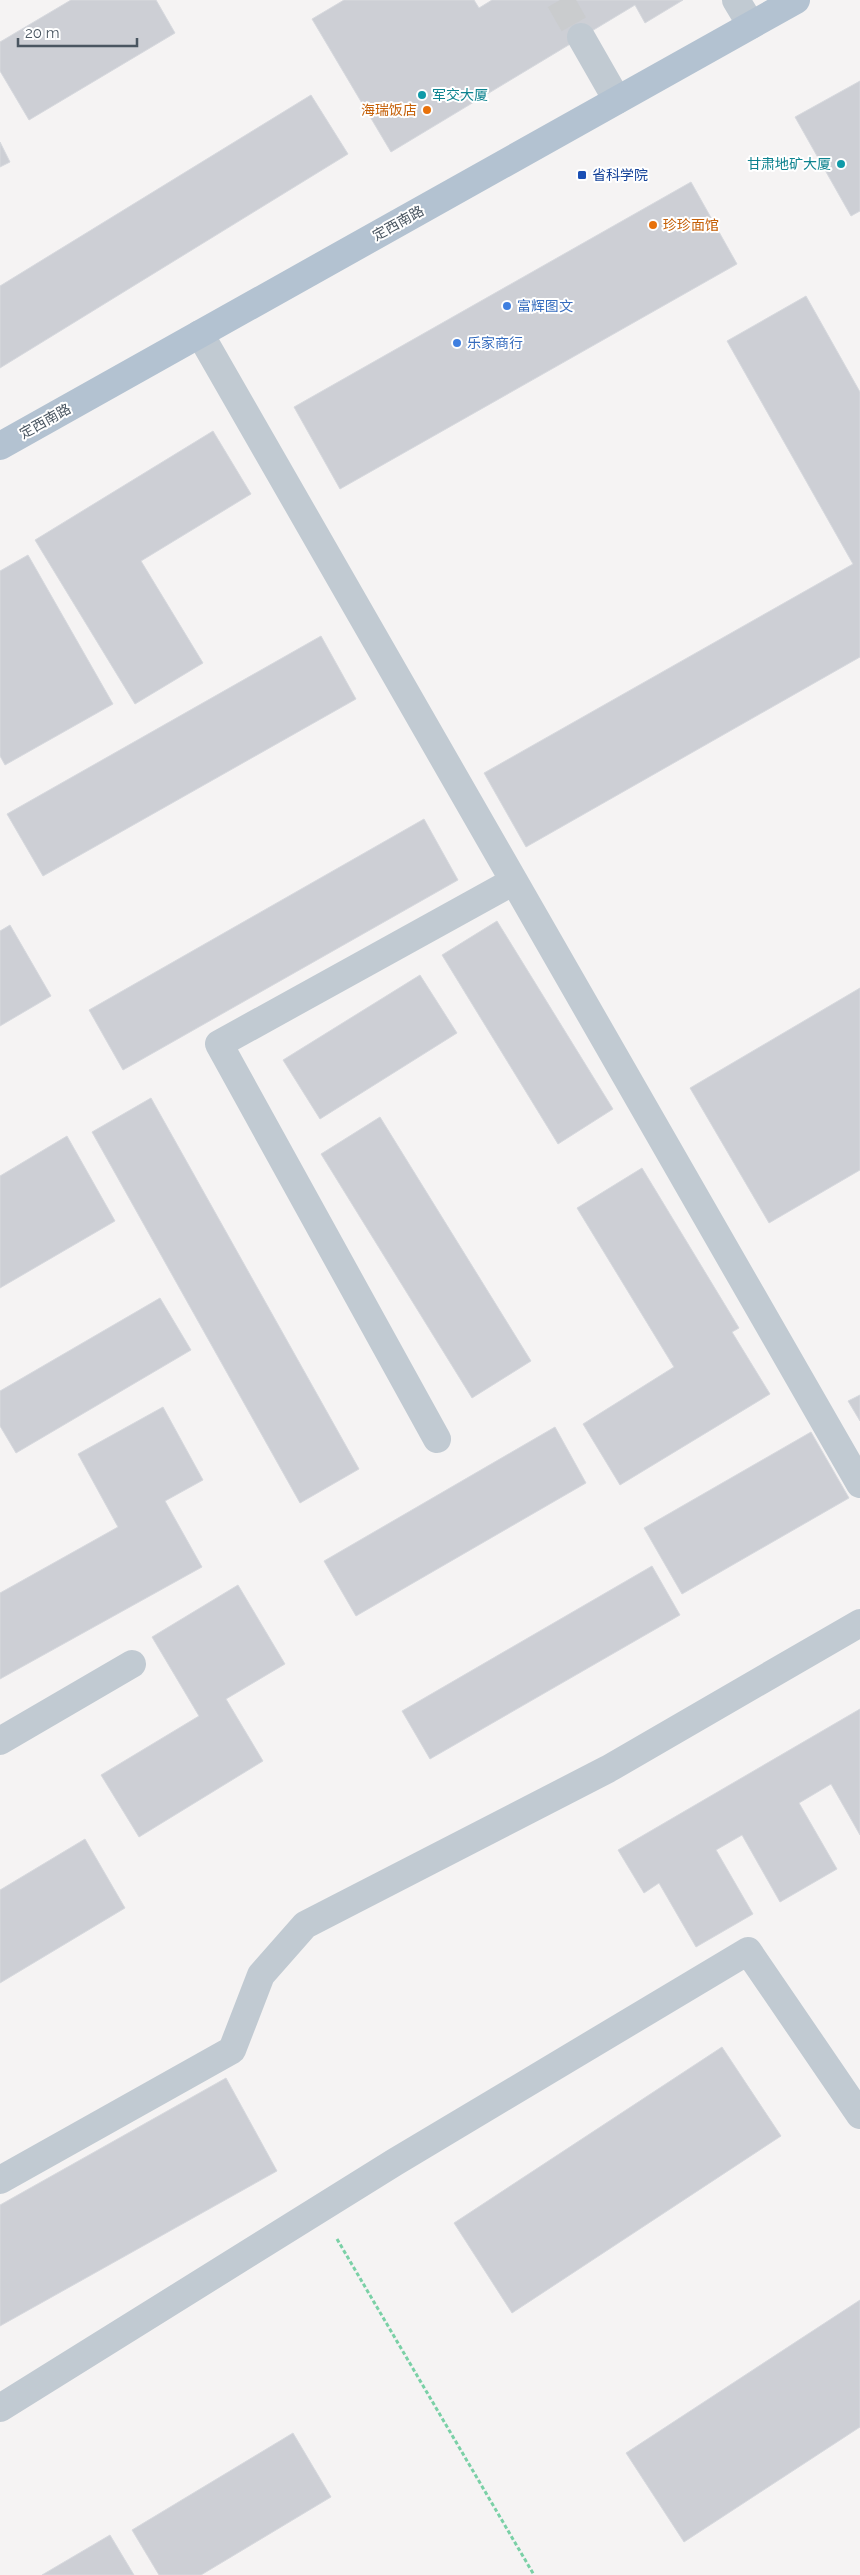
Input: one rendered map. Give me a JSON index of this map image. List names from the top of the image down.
{
  "streets": {
    "main road": ["定西南路"]
  },
  "places": {
    "other": [
      "军交大厦",
      "海瑞饭店",
      "甘肃地矿大厦",
      "珍珍面馆",
      "富辉图文",
      "乐家商行"
    ],
    "transit": ["省科学院"]
  },
  "scale_bar": "20 m"
}
